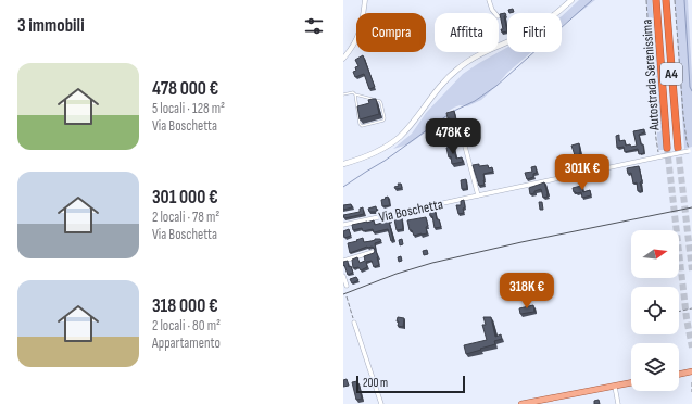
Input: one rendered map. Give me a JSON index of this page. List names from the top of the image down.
{
  "streets": {
    "highway": ["A4", "Autostrada Serenissima"],
    "street": ["Via Boschetta"]
  },
  "scale_bar": "200 m",
  "north": "right",
  "page": {
    "heading": "3 immobili",
    "chip": ["Compra", "Affitta", "Filtri"],
    "list": [
      {
        "name": "478 000 €",
        "note": "5 locali · 128 m² · Via Boschetta"
      },
      {
        "name": "301 000 €",
        "note": "2 locali · 78 m² · Via Boschetta"
      },
      {
        "name": "318 000 €",
        "note": "2 locali · 80 m² · Appartamento"
      }
    ],
    "price": ["478K €", "301K €", "318K €"],
    "scale": "200 m"
  }
}
